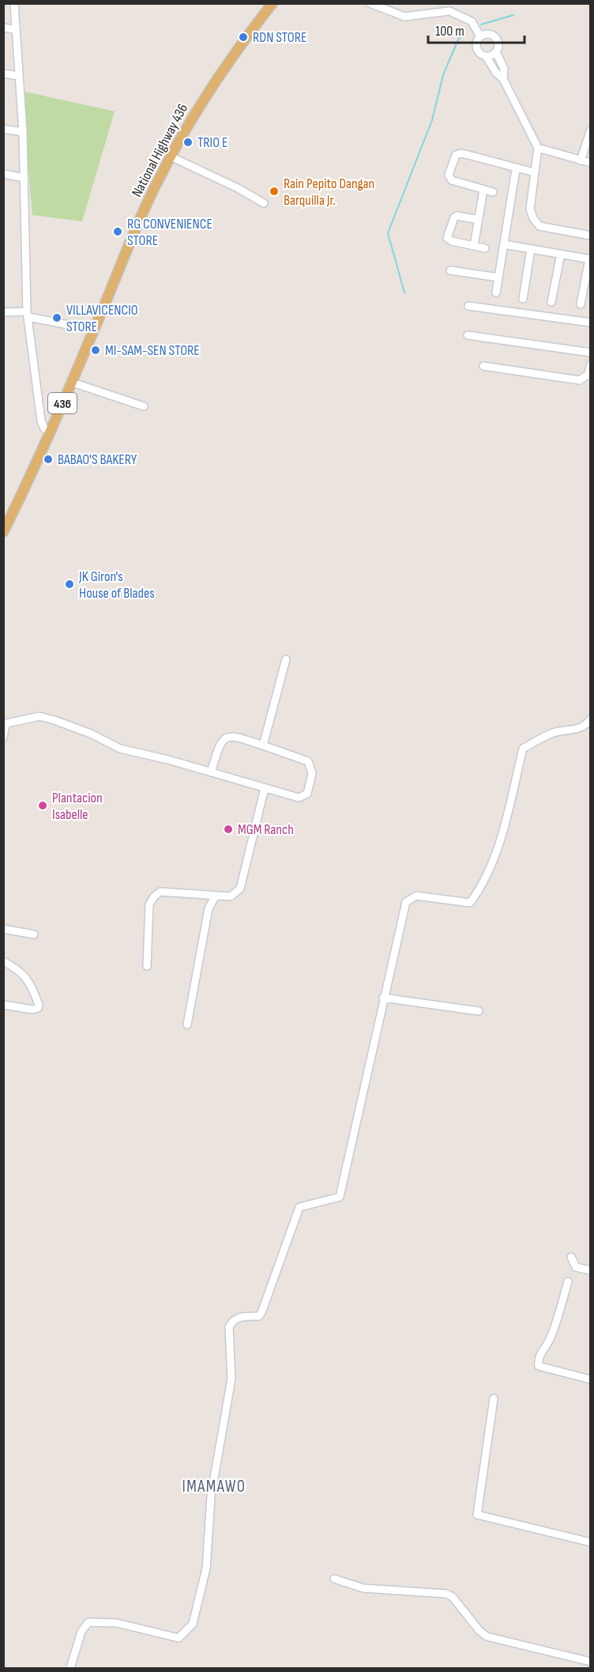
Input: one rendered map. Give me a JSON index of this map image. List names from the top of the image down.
{
  "streets": {
    "main road": ["National Highway 436", "436"]
  },
  "districts": ["IMAMAWO"],
  "places": [
    "RDN STORE",
    "TRIO E",
    "Rain Pepito Dangan Barquilla Jr.",
    "RG CONVENIENCE STORE",
    "VILLAVICENCIO STORE",
    "MI-SAM-SEN STORE",
    "BABAO'S BAKERY",
    "JK Giron's House of Blades",
    "Plantacion Isabelle",
    "MGM Ranch"
  ],
  "scale_bar": "100 m"
}
